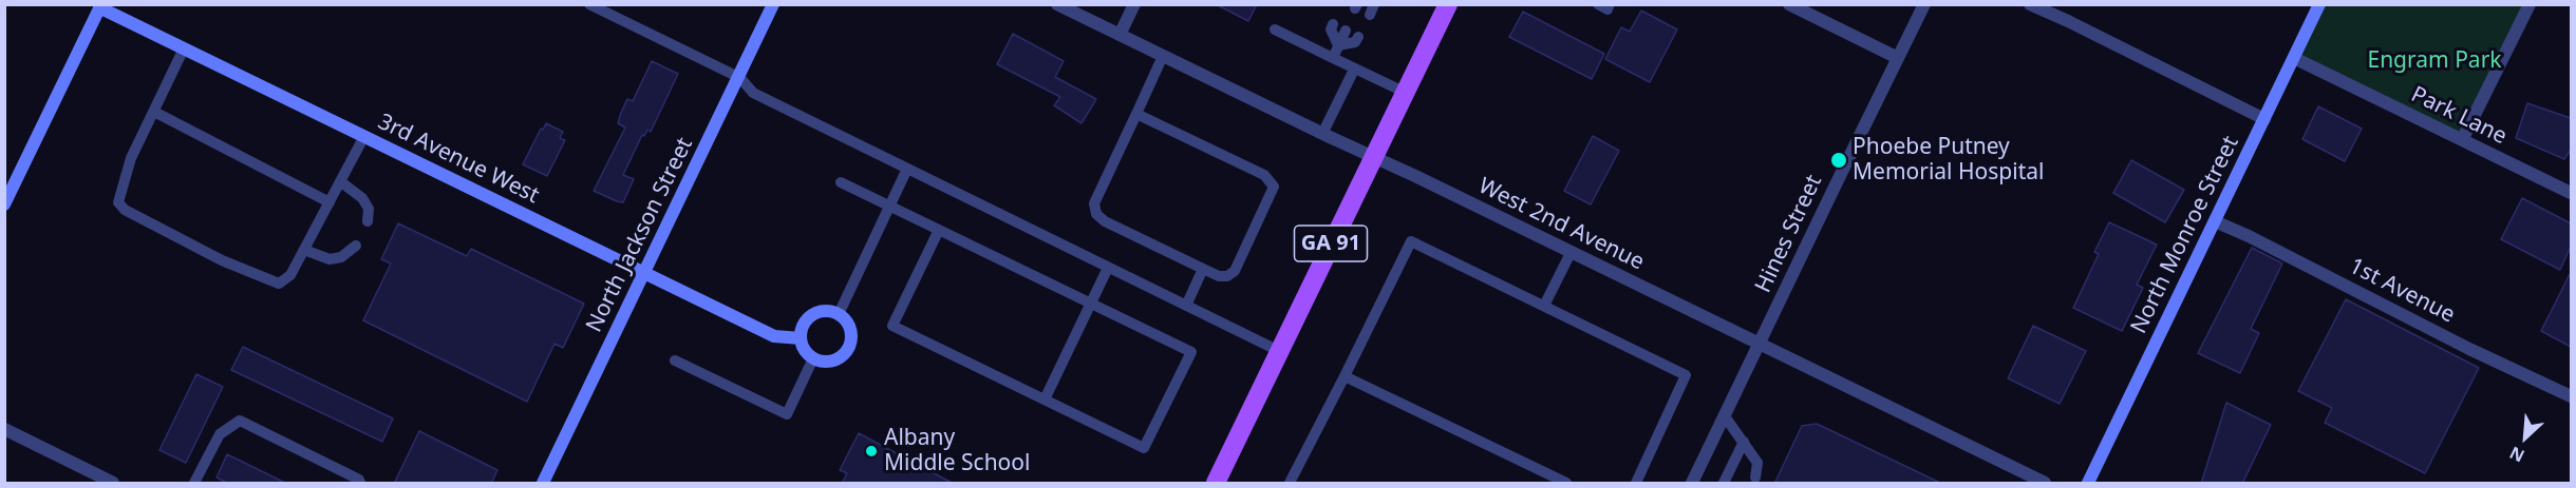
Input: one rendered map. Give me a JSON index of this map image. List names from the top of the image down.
{
  "streets": {
    "main road": ["GA 91"],
    "street": [
      "Park Lane",
      "3rd Avenue West",
      "West 2nd Avenue",
      "Hines Street",
      "North Jackson Street",
      "North Monroe Street",
      "1st Avenue"
    ]
  },
  "crossings": [
    ["Park Lane", "North Monroe Street"],
    ["3rd Avenue West", "North Jackson Street"],
    ["West 2nd Avenue", "Hines Street"],
    ["West 2nd Avenue", "GA 91"],
    ["North Monroe Street", "1st Avenue"]
  ],
  "parks": ["Engram Park"],
  "places": ["Phoebe Putney Memorial Hospital", "Albany Middle School"],
  "north": "bottom left"
}
